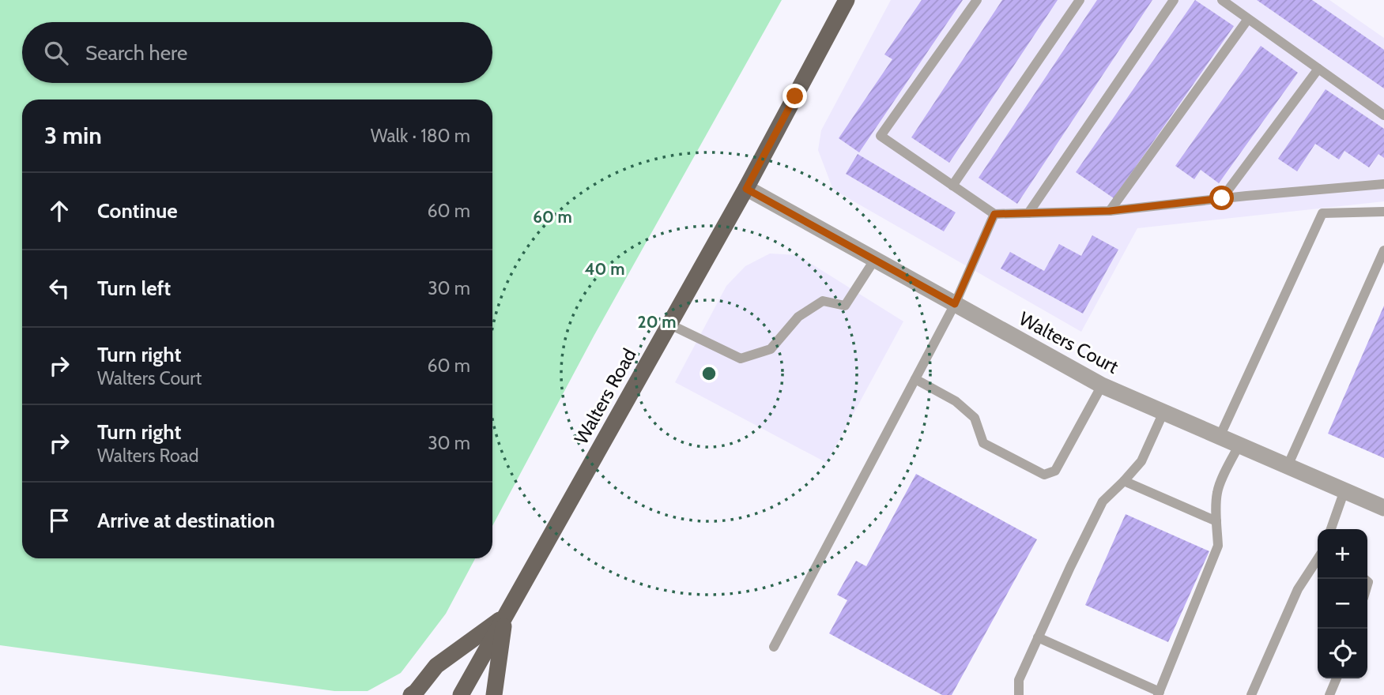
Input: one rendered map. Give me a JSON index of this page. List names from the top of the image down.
{
  "streets": {
    "main road": ["Walters Road"],
    "street": ["Walters Court"]
  },
  "crossings": [
    ["Walters Court", "Walters Road"]
  ],
  "page": {
    "search": "Search here",
    "heading": ["3 min", "Walk · 180 m"],
    "list": [
      ["Continue", "60 m"],
      ["Turn left", "30 m"],
      ["Turn right", "Walters Court", "60 m"],
      ["Turn right", "Walters Road", "30 m"],
      "Arrive at destination"
    ],
    "map_buttons": ["+", "−"]
  },
  "rings": ["60 m", "40 m", "20 m"]
}
